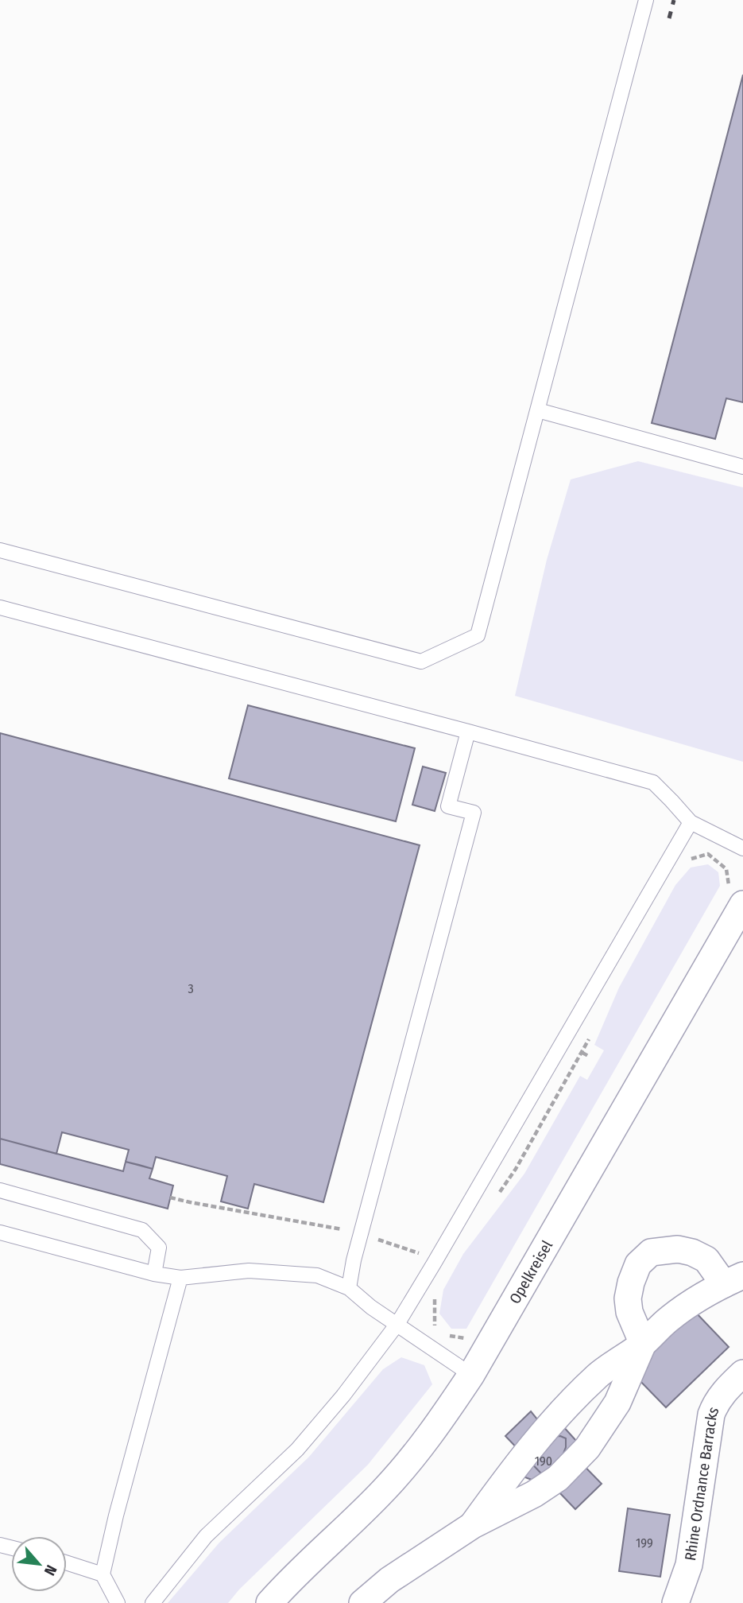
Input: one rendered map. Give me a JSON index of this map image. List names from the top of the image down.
{
  "streets": {
    "street": ["Opelkreisel", "Rhine Ordnance Barracks"]
  },
  "house_numbers": ["3", "190", "199"],
  "north": "bottom right"
}
